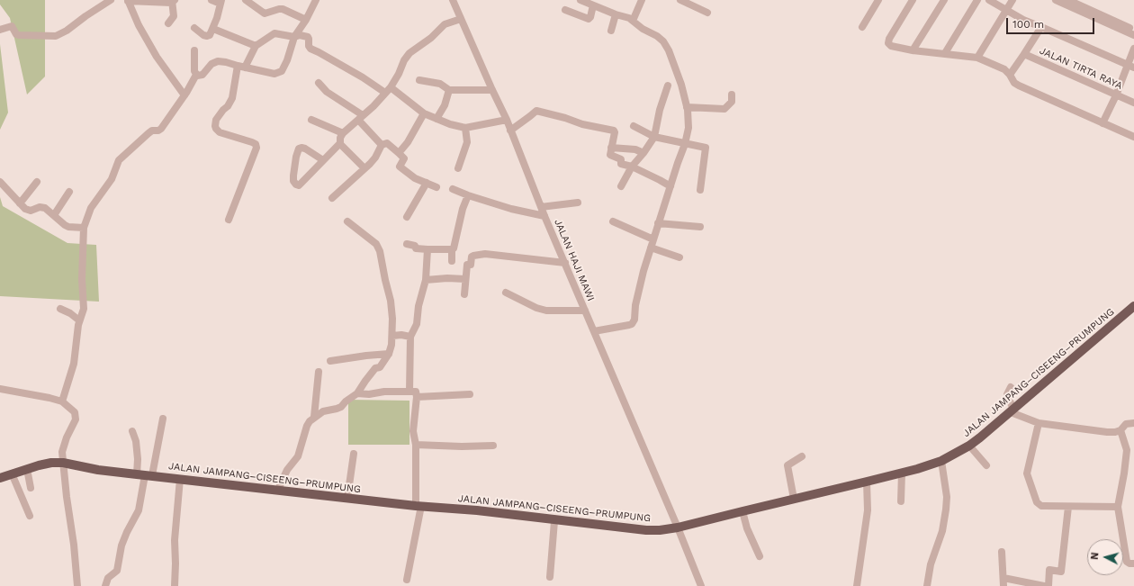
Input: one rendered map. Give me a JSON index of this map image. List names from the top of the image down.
{
  "streets": {
    "main road": ["JALAN JAMPANG–CISEENG–PRUMPUNG"],
    "street": ["JALAN TIRTA RAYA", "JALAN HAJI MAWI"]
  },
  "crossings": [
    ["JALAN HAJI MAWI", "JALAN JAMPANG–CISEENG–PRUMPUNG"]
  ],
  "scale_bar": "100 m",
  "north": "left"
}
